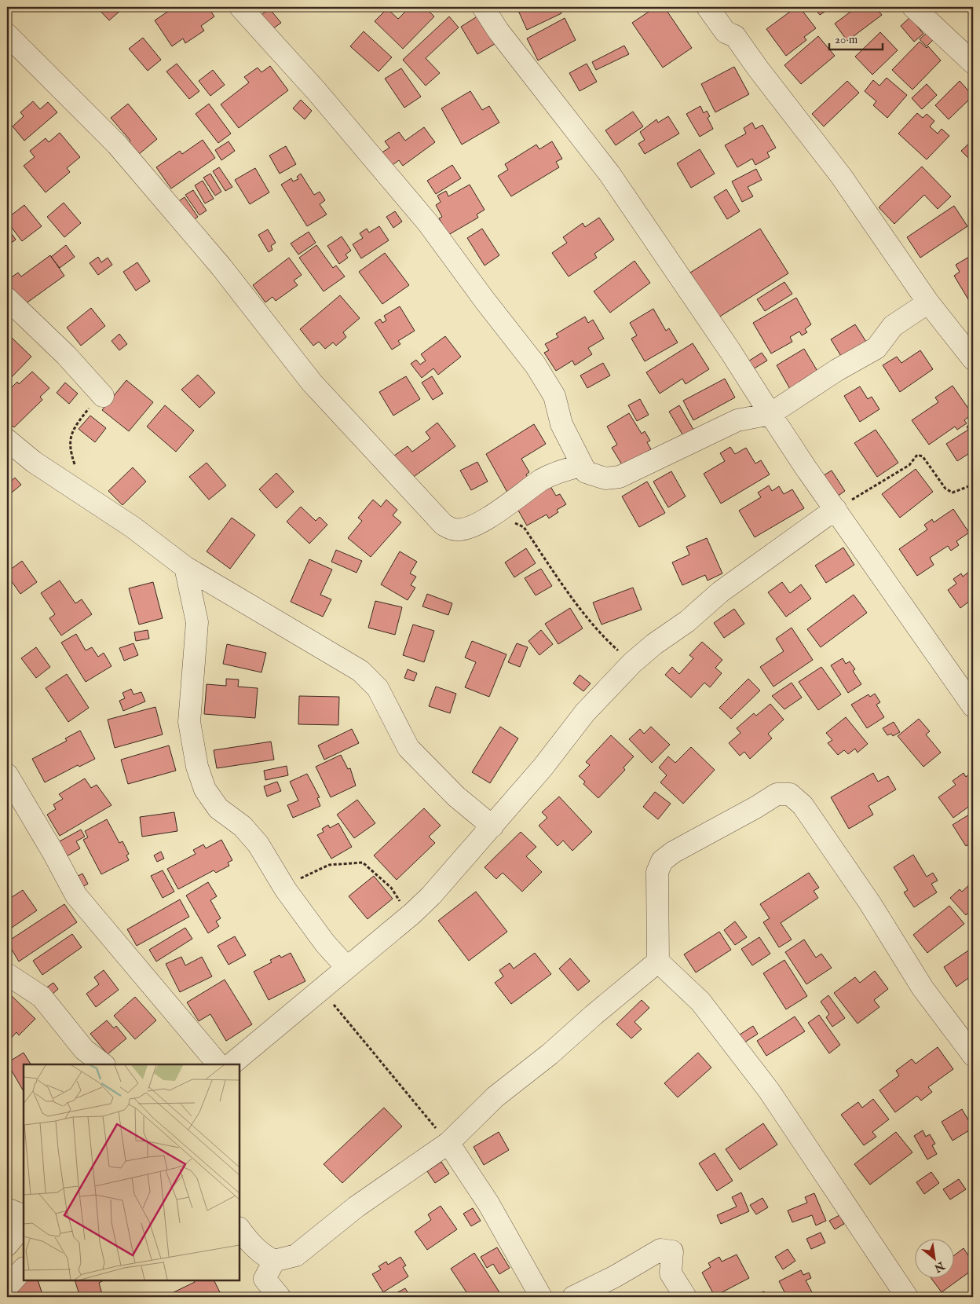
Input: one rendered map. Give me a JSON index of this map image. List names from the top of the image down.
{
  "scale_bar": "20 m",
  "north": "bottom right"
}
